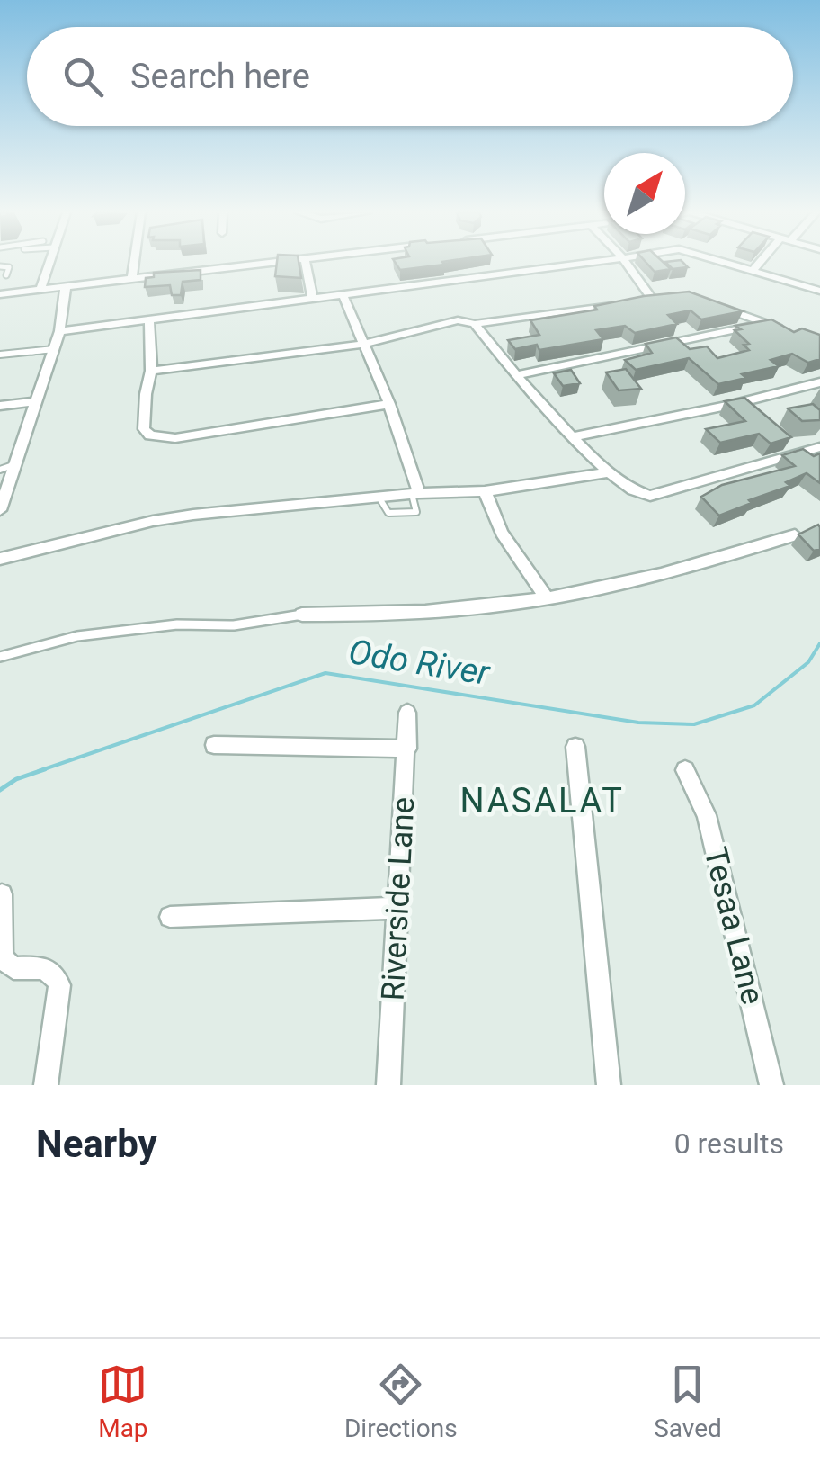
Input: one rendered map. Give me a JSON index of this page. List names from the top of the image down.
{
  "streets": {
    "street": ["Riverside Lane", "Tesaa Lane"]
  },
  "districts": ["NASALAT"],
  "water": ["Odo River"],
  "north": "top right",
  "page": {
    "search": "Search here",
    "heading": ["Nearby", "0 results"],
    "nav": ["Map", "Directions", "Saved"]
  }
}
